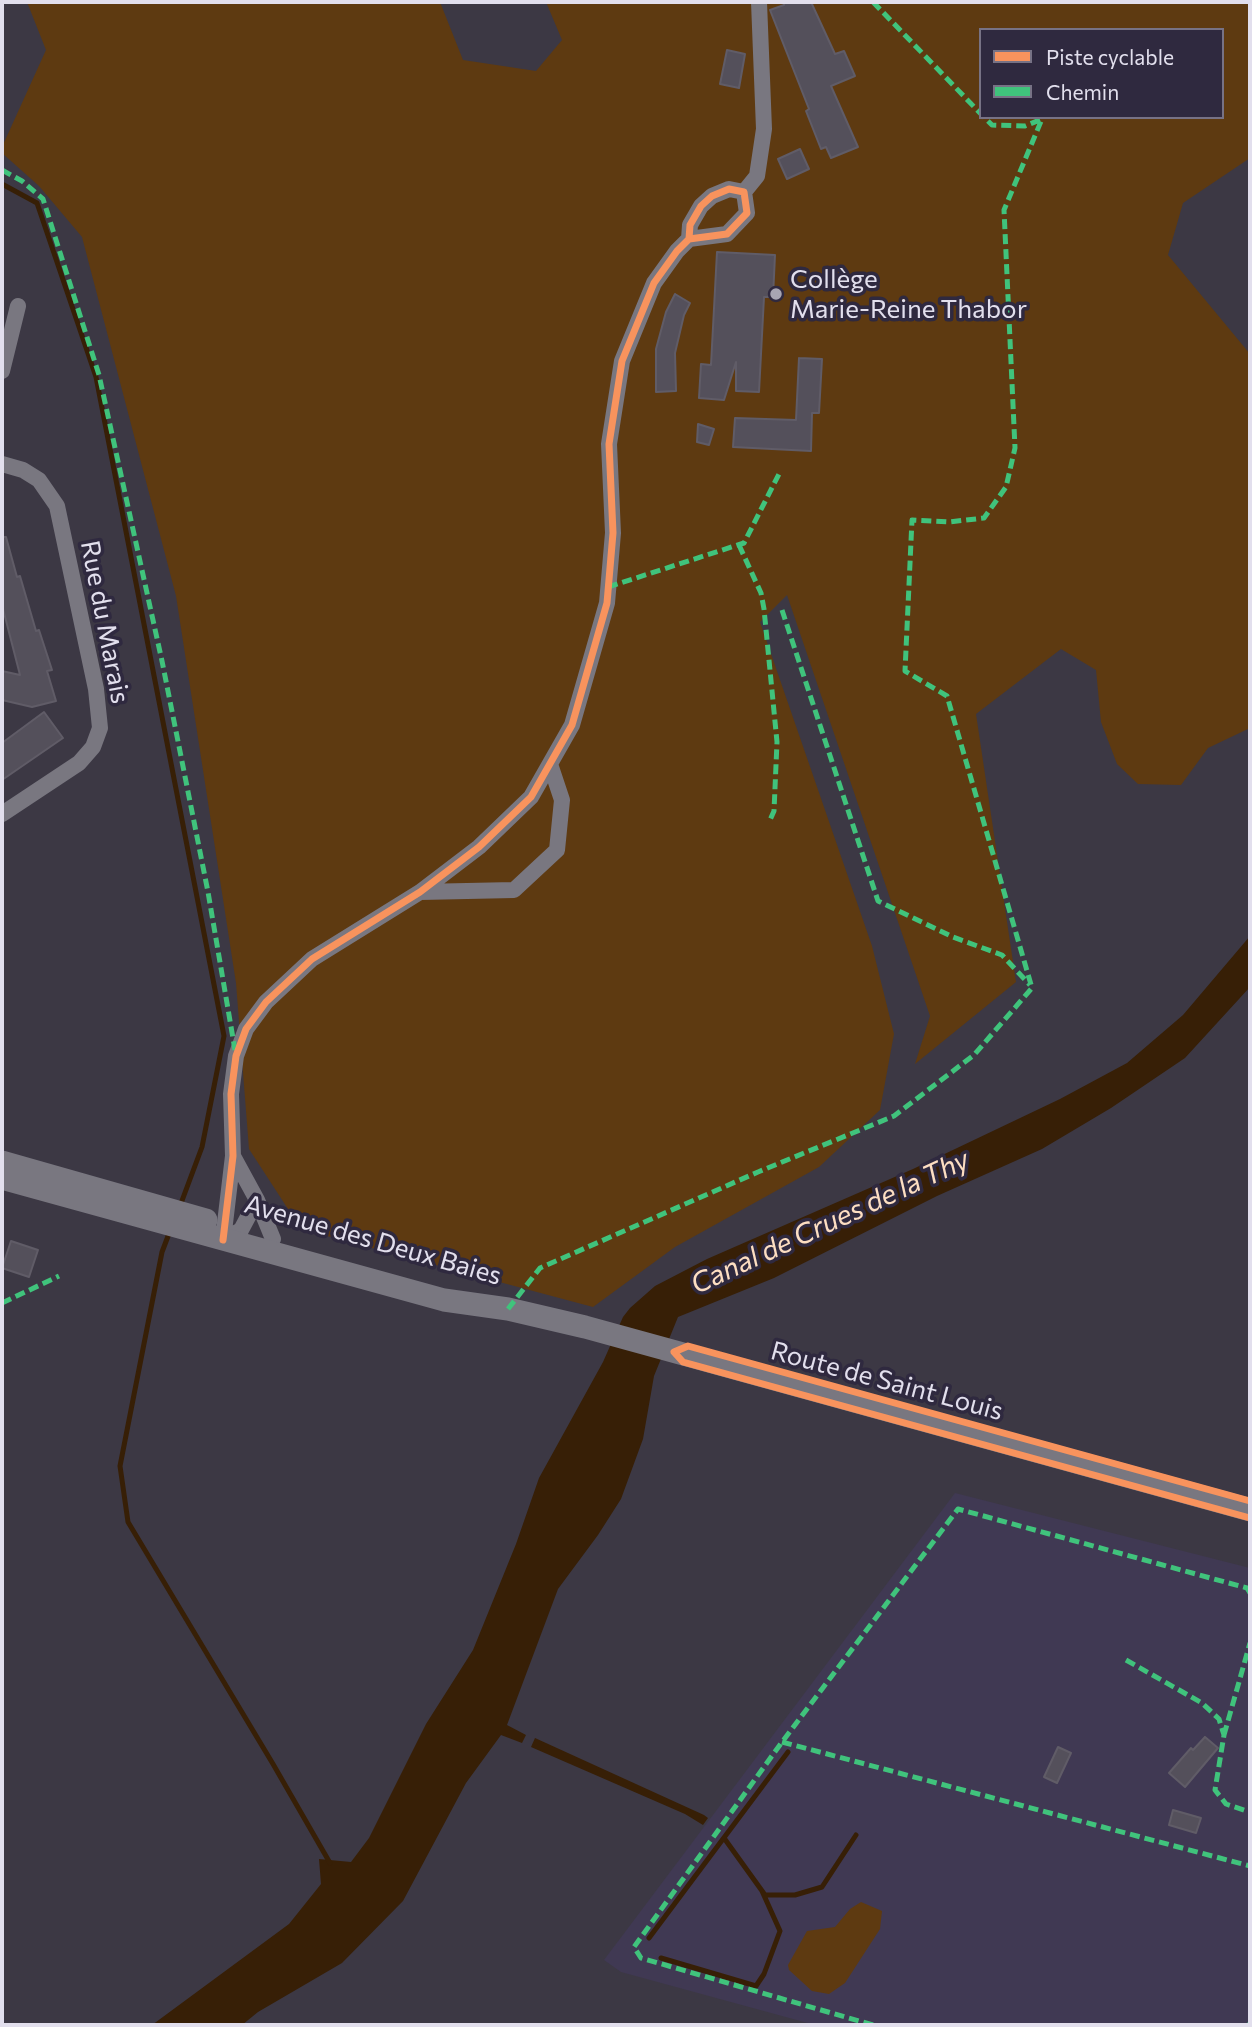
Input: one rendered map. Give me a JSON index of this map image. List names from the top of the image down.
{
  "streets": {
    "main road": ["Avenue des Deux Baies", "Route de Saint Louis"],
    "street": ["Rue du Marais"]
  },
  "crossings": [
    ["Avenue des Deux Baies", "Route de Saint Louis"]
  ],
  "water": ["Canal de Crues de la Thy"],
  "places": ["Collège Marie-Reine Thabor"],
  "legend": ["Piste cyclable", "Chemin"]
}
